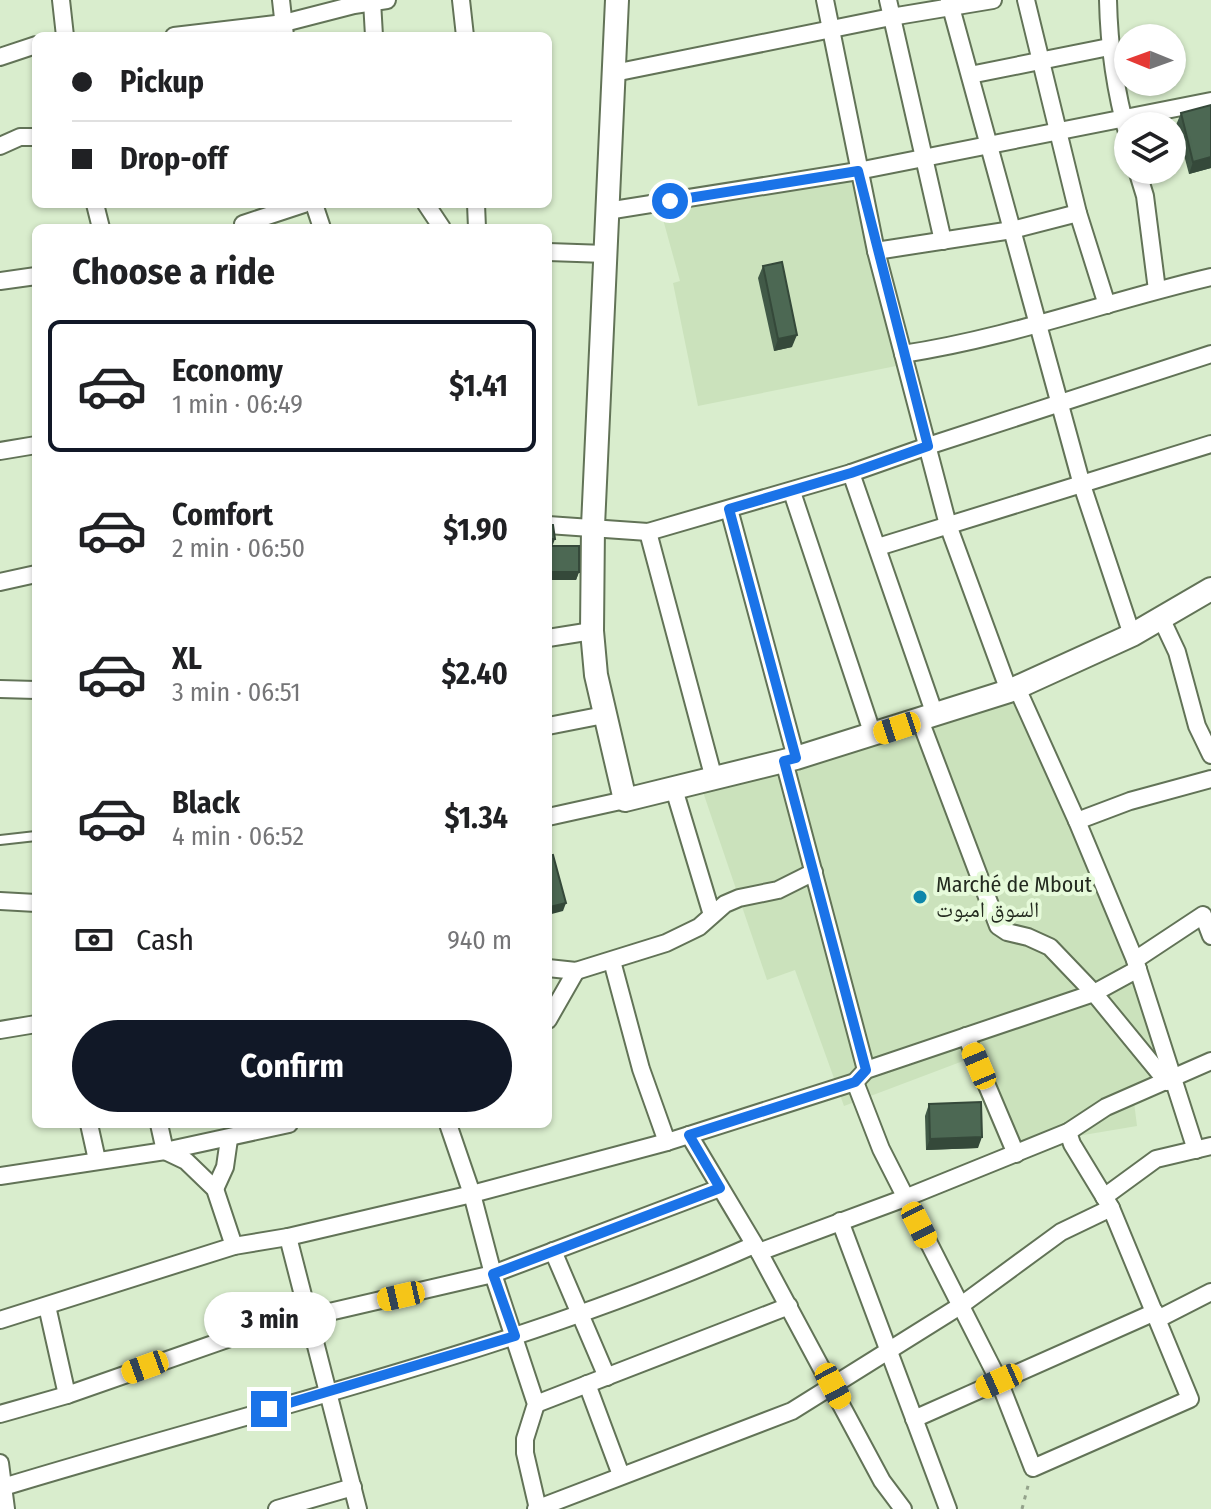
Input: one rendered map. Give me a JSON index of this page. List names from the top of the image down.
{
  "places": ["Marché de Mbout السوق امبوت"],
  "north": "left",
  "page": {
    "banner": ["Pickup", "Drop-off"],
    "heading": "Choose a ride",
    "list": [
      {
        "name": "Economy",
        "note": "1 min · 06:49",
        "value": "$1.41"
      },
      {
        "name": "Comfort",
        "note": "2 min · 06:50",
        "value": "$1.90"
      },
      {
        "name": "XL",
        "note": "3 min · 06:51",
        "value": "$2.40"
      },
      {
        "name": "Black",
        "note": "4 min · 06:52",
        "value": "$1.34"
      }
    ],
    "pay": ["Cash", "940 m"],
    "buttons": "Confirm",
    "bubble": "3 min"
  }
}
